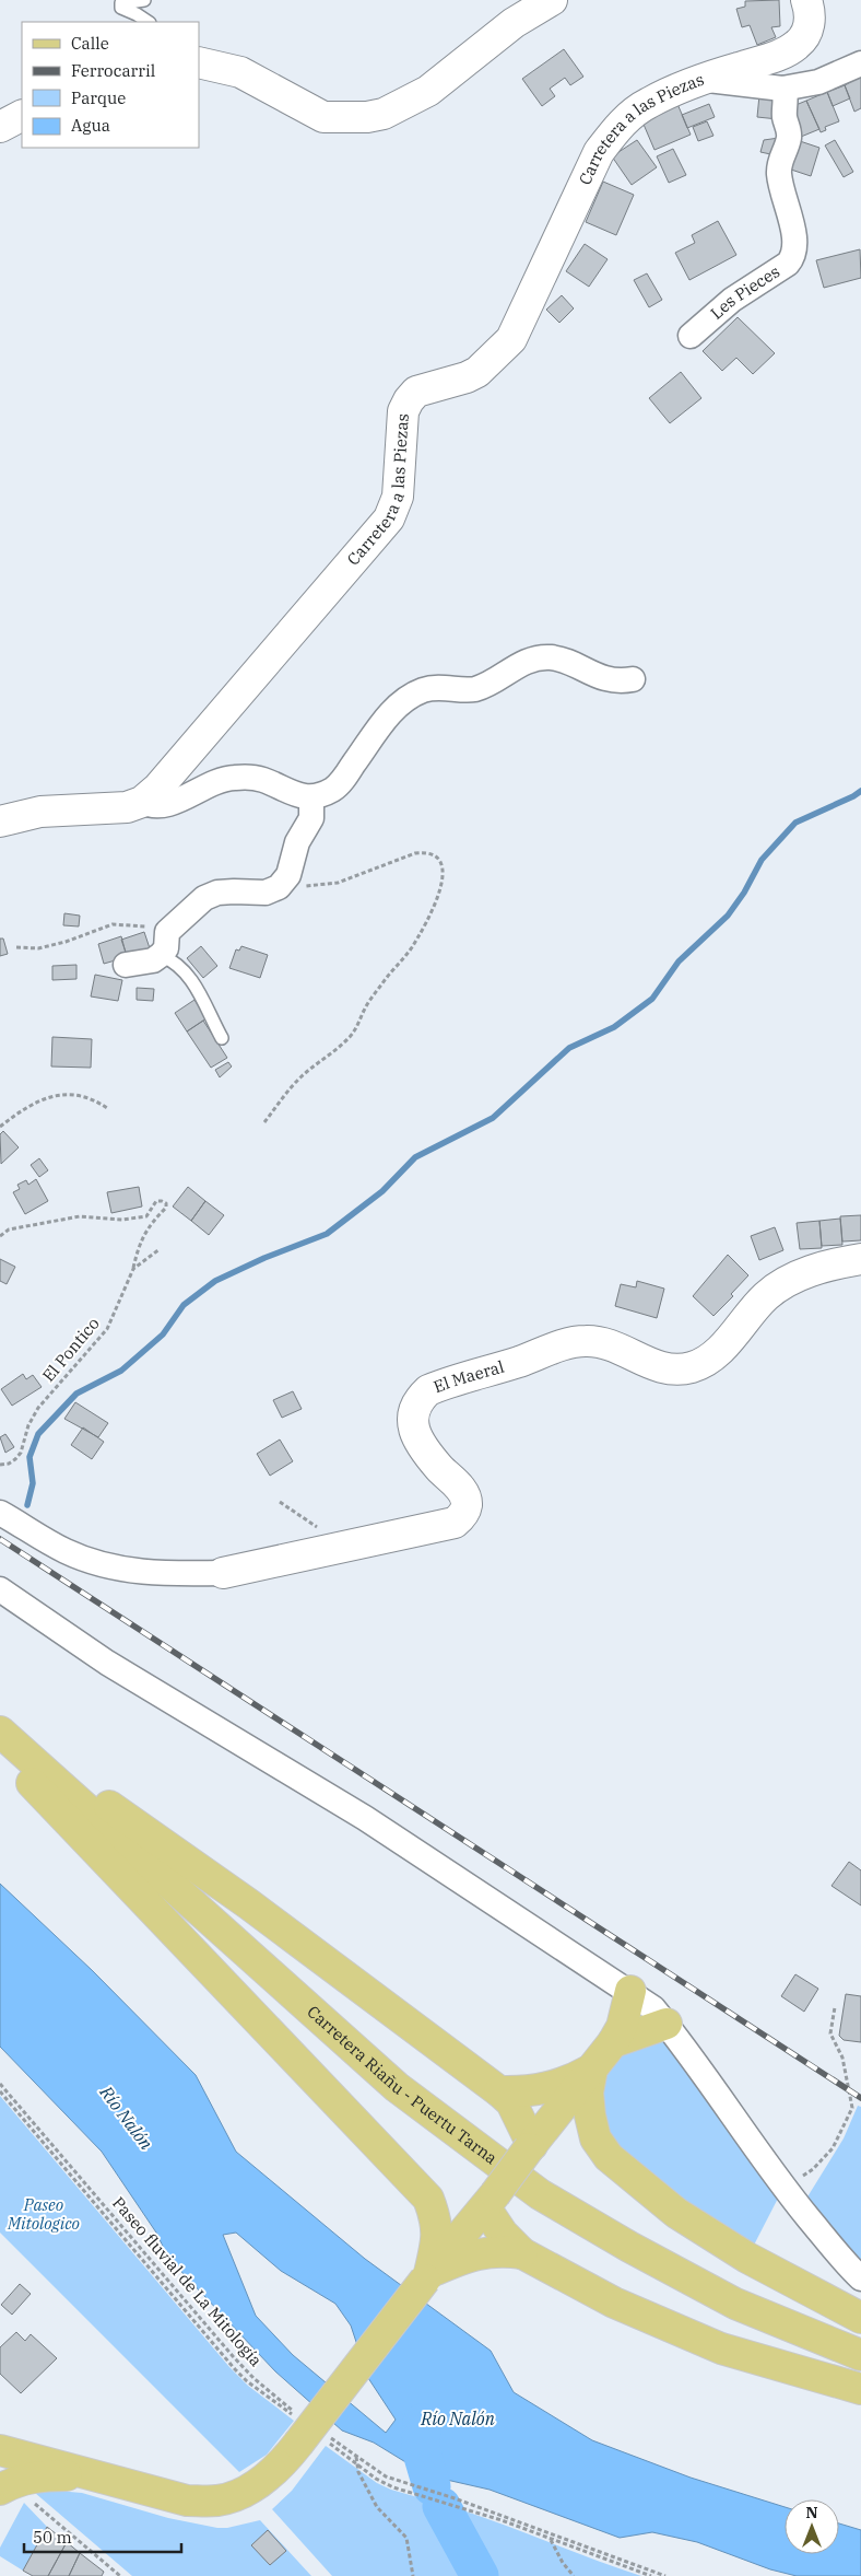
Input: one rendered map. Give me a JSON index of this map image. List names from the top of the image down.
{
  "streets": {
    "main road": ["Carretera Riañu - Puertu Tarna"],
    "street": ["Carretera a las Piezas", "Les Pieces", "El Maeral"],
    "path": ["El Pontico", "Paseo fluvial de La Mitología"]
  },
  "water": ["Río Nalón"],
  "parks": ["Paseo Mitologico"],
  "legend": [
    "Calle",
    "Ferrocarril",
    "Parque",
    "Agua"
  ],
  "scale_bar": "50 m",
  "north": "top"
}
